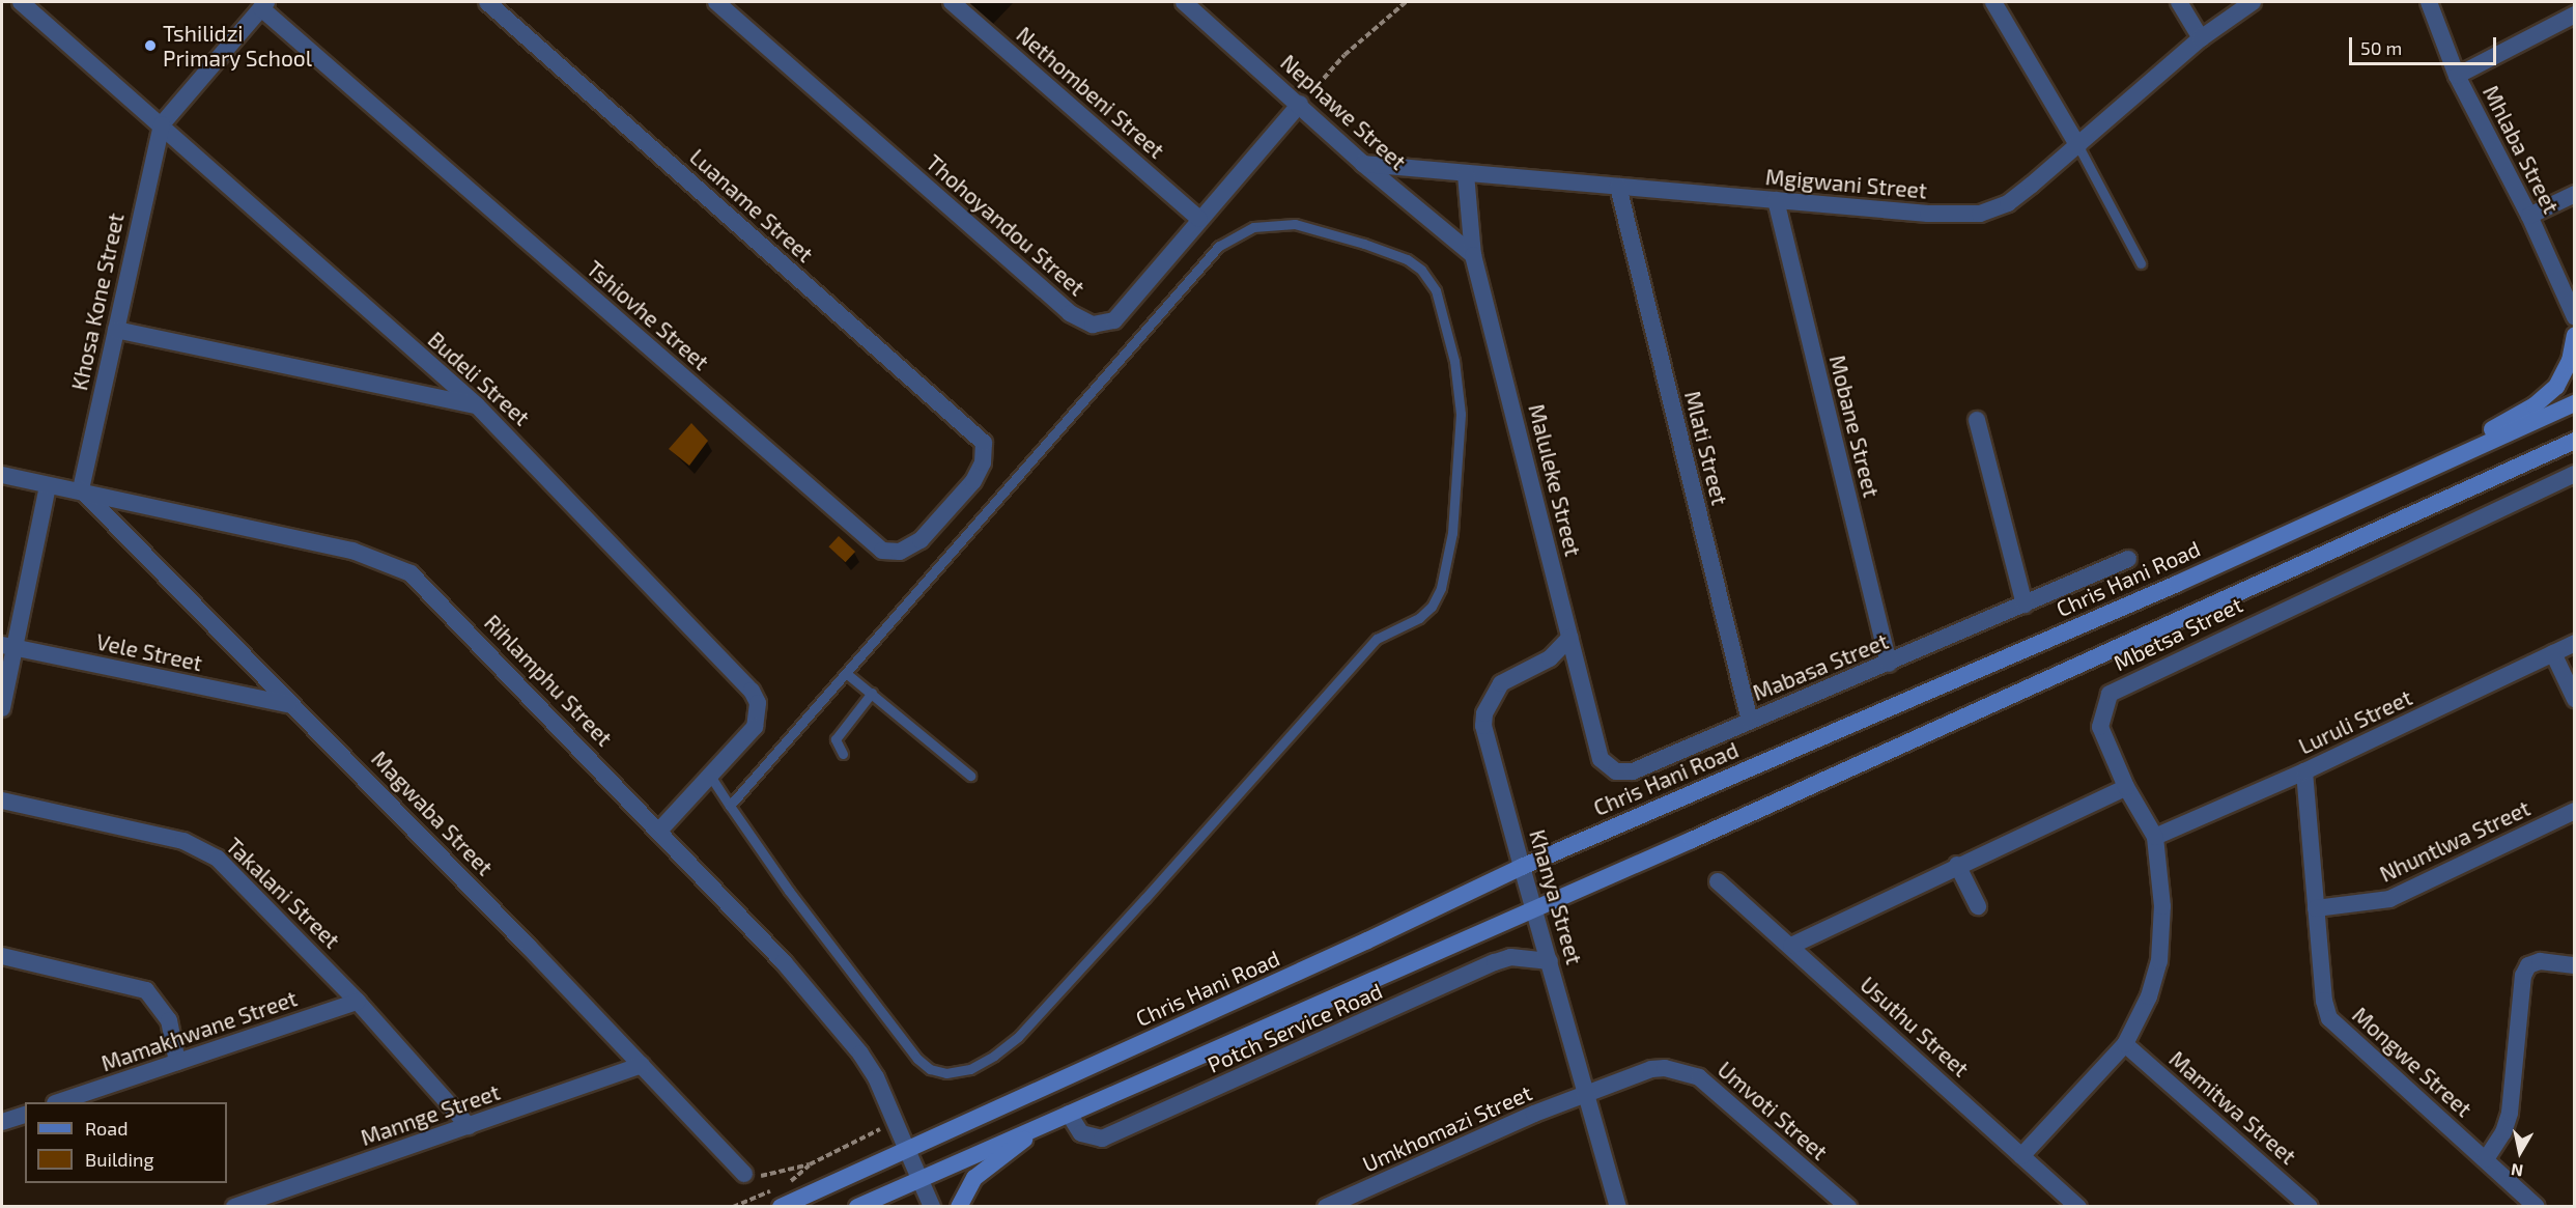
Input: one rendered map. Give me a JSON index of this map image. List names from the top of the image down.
{
  "streets": {
    "main road": ["Chris Hani Road"],
    "street": [
      "Nethombeni Street",
      "Nephawe Street",
      "Mhlaba Street",
      "Mgigwani Street",
      "Luaname Street",
      "Thohoyandou Street",
      "Khosa Kone Street",
      "Tshiovhe Street",
      "Budeli Street",
      "Mobane Street",
      "Mlati Street",
      "Maluleke Street",
      "Mbetsa Street",
      "Vele Street",
      "Mabasa Street",
      "Rihlamphu Street",
      "Luruli Street",
      "Magwaba Street",
      "Nhuntlwa Street",
      "Takalani Street",
      "Khanya Street",
      "Usuthu Street",
      "Potch Service Road",
      "Mamakhwane Street",
      "Mongwe Street",
      "Mamitwa Street",
      "Umvoti Street",
      "Mannge Street",
      "Umkhomazi Street"
    ]
  },
  "crossings": [
    ["Nethombeni Street", "Thohoyandou Street"],
    ["Nephawe Street", "Mgigwani Street"],
    ["Nephawe Street", "Thohoyandou Street"],
    ["Nephawe Street", "Maluleke Street"],
    ["Mgigwani Street", "Mobane Street"],
    ["Mgigwani Street", "Mlati Street"],
    ["Mgigwani Street", "Maluleke Street"],
    ["Luaname Street", "Tshiovhe Street"],
    ["Khosa Kone Street", "Budeli Street"],
    ["Khosa Kone Street", "Rihlamphu Street"],
    ["Khosa Kone Street", "Magwaba Street"],
    ["Budeli Street", "Rihlamphu Street"],
    ["Mobane Street", "Mabasa Street"],
    ["Mlati Street", "Mabasa Street"],
    ["Maluleke Street", "Mabasa Street"],
    ["Maluleke Street", "Khanya Street"],
    ["Chris Hani Road", "Rihlamphu Street"],
    ["Chris Hani Road", "Khanya Street"],
    ["Mbetsa Street", "Luruli Street"],
    ["Mbetsa Street", "Usuthu Street"],
    ["Mbetsa Street", "Mamitwa Street"],
    ["Vele Street", "Magwaba Street"],
    ["Rihlamphu Street", "Magwaba Street"],
    ["Luruli Street", "Mongwe Street"],
    ["Magwaba Street", "Mannge Street"],
    ["Nhuntlwa Street", "Mongwe Street"],
    ["Takalani Street", "Mamakhwane Street"],
    ["Takalani Street", "Mannge Street"],
    ["Khanya Street", "Potch Service Road"],
    ["Khanya Street", "Umvoti Street"],
    ["Khanya Street", "Umkhomazi Street"],
    ["Umvoti Street", "Umkhomazi Street"]
  ],
  "places": ["Tshilidzi Primary School"],
  "legend": ["Road", "Building"],
  "scale_bar": "50 m",
  "north": "bottom"
}
